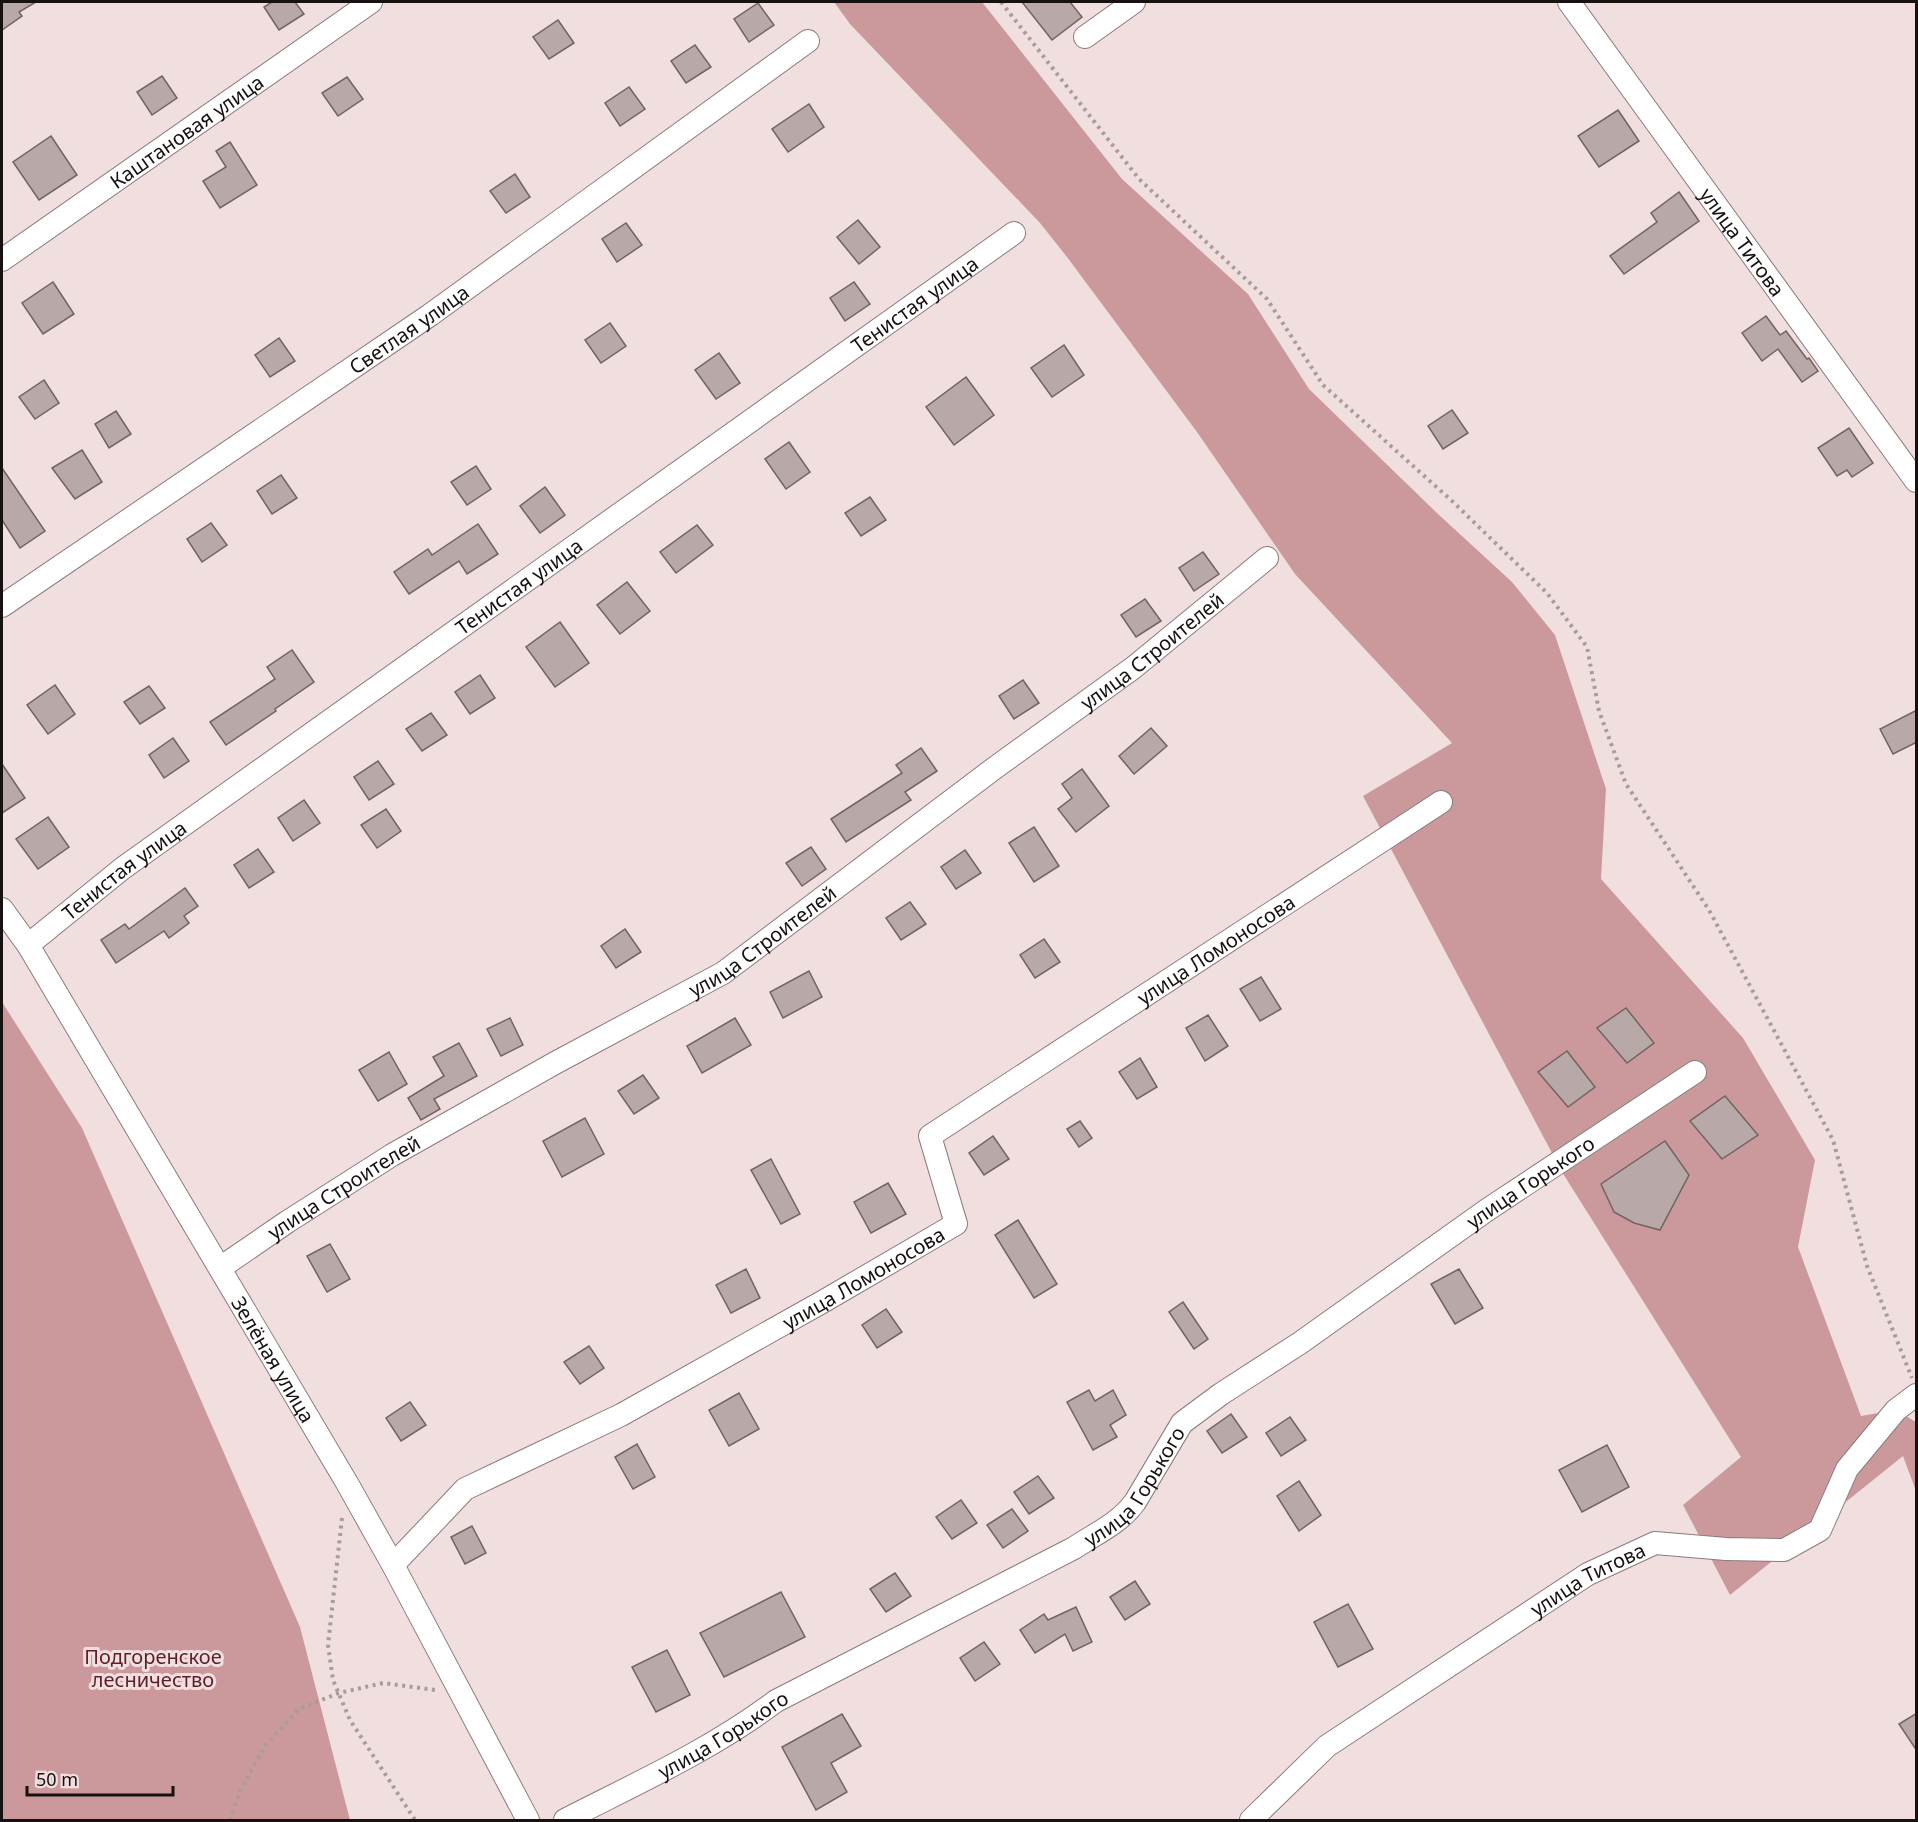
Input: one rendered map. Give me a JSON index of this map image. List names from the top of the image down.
{
  "streets": {
    "street": [
      "Каштановая улица",
      "улица Титова",
      "Тенистая улица",
      "Светлая улица",
      "улица Строителей",
      "улица Ломоносова",
      "улица Горького",
      "Зелёная улица"
    ]
  },
  "crossings": [
    ["Тенистая улица", "Зелёная улица"],
    ["улица Строителей", "Зелёная улица"],
    ["улица Ломоносова", "Зелёная улица"]
  ],
  "parks": ["Подгоренское лесничество"],
  "scale_bar": "50 m"
}
